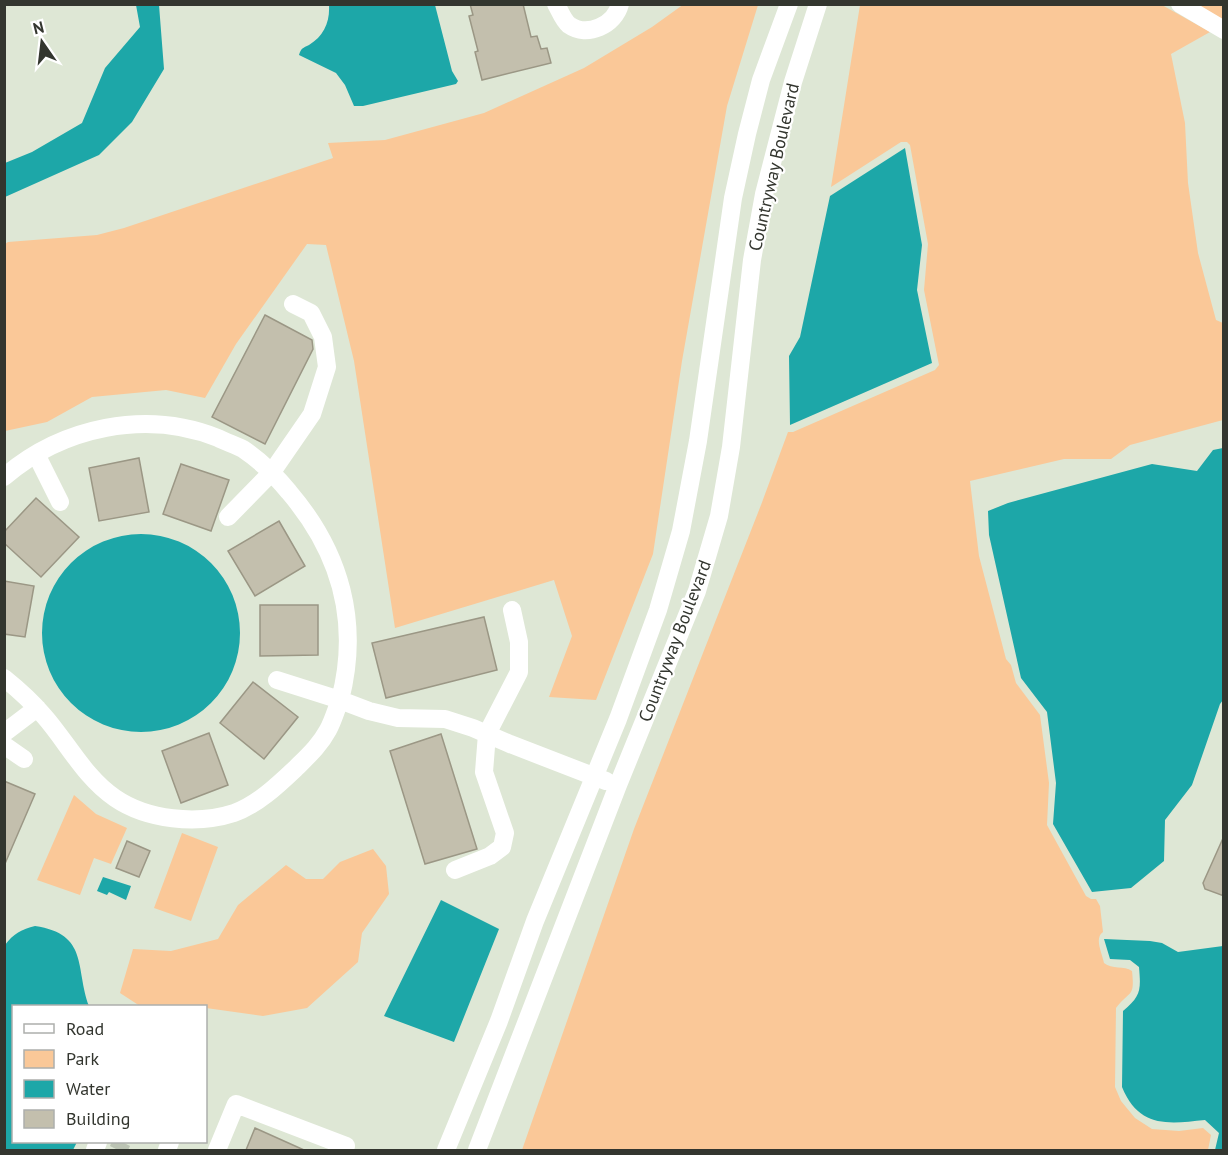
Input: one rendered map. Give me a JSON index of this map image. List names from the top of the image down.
{
  "streets": {
    "street": ["Countryway Boulevard"]
  },
  "legend": [
    "Road",
    "Park",
    "Water",
    "Building"
  ],
  "north": "top"
}
